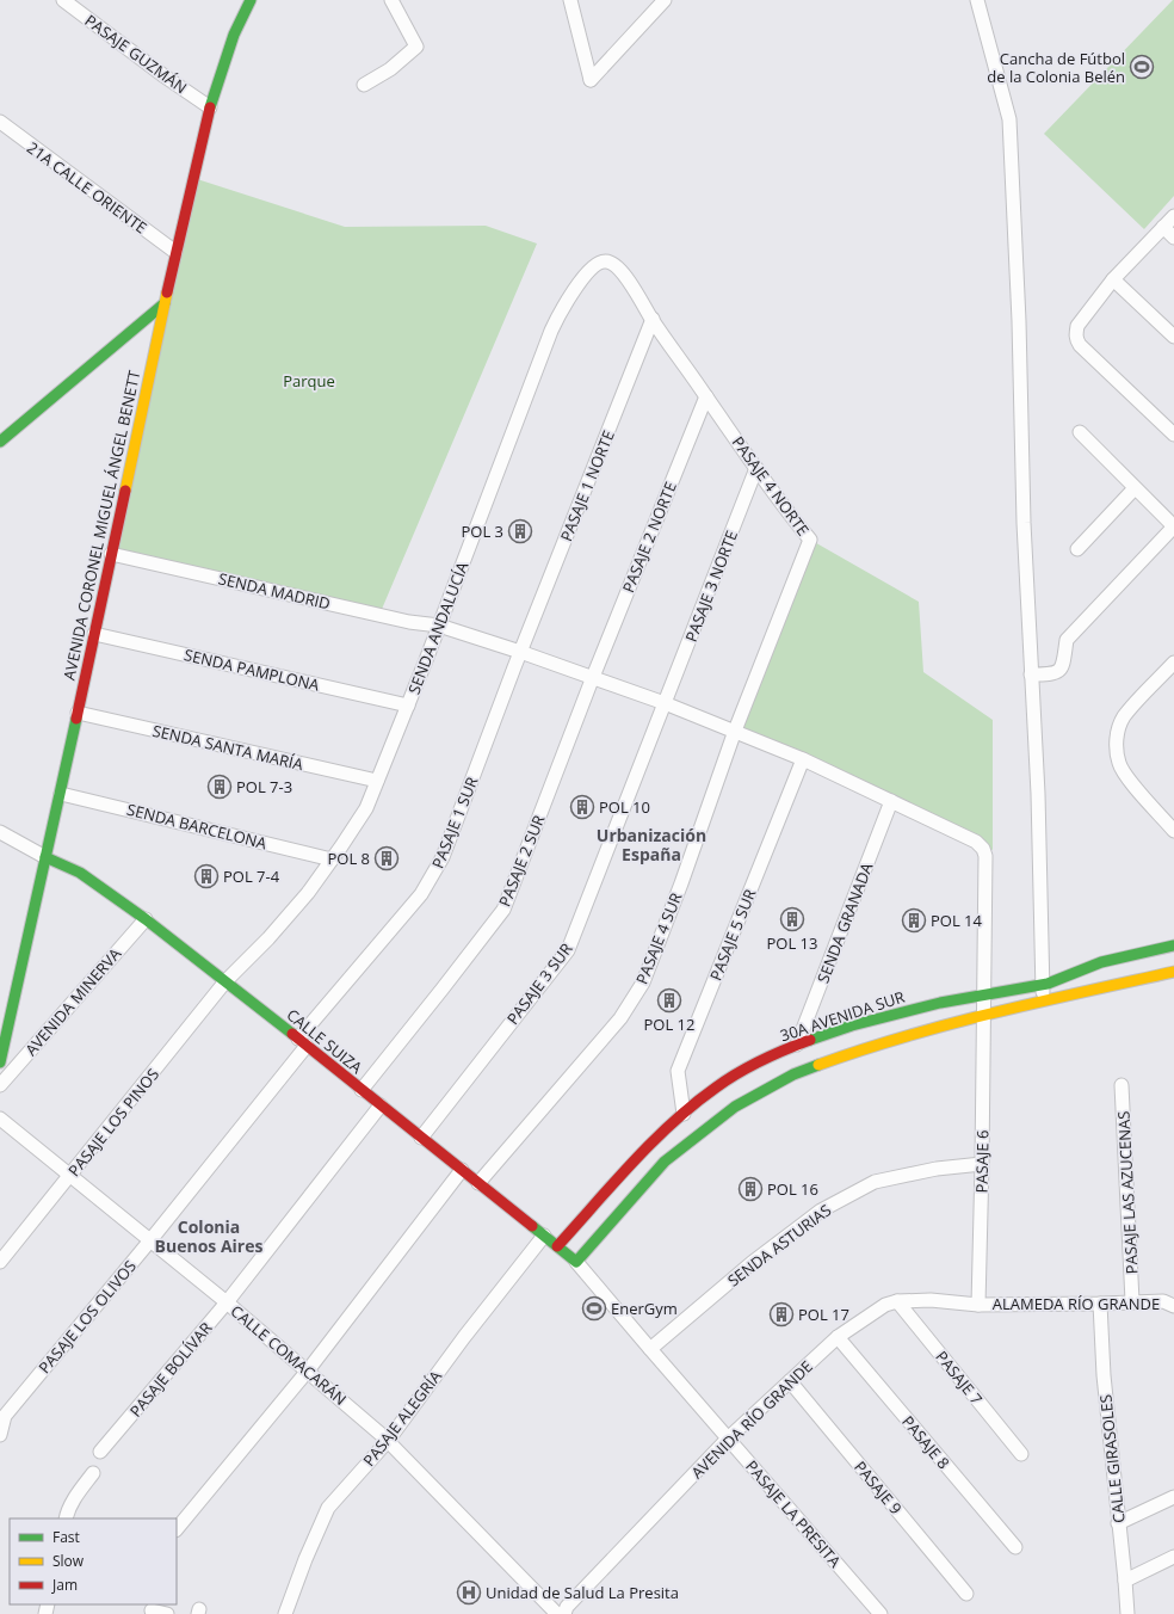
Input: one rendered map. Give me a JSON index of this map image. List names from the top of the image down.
{
  "streets": {
    "street": [
      "PASAJE GUZMÁN",
      "21A CALLE ORIENTE",
      "PASAJE 1 NORTE",
      "PASAJE 4 NORTE",
      "AVENIDA CORONEL MIGUEL ÁNGEL BENETT",
      "PASAJE 2 NORTE",
      "PASAJE 3 NORTE",
      "SENDA MADRID",
      "SENDA ANDALUCÍA",
      "SENDA PAMPLONA",
      "SENDA SANTA MARÍA",
      "PASAJE 1 SUR",
      "SENDA BARCELONA",
      "PASAJE 2 SUR",
      "SENDA GRANADA",
      "PASAJE 5 SUR",
      "PASAJE 4 SUR",
      "PASAJE 3 SUR",
      "AVENIDA MINERVA",
      "30A AVENIDA SUR",
      "CALLE SUIZA",
      "PASAJE LOS PINOS",
      "PASAJE 6",
      "PASAJE LAS AZUCENAS",
      "SENDA ASTURIAS",
      "ALAMEDA RÍO GRANDE",
      "PASAJE LOS OLIVOS",
      "CALLE COMACARÁN",
      "PASAJE BOLÍVAR",
      "PASAJE 7",
      "PASAJE ALEGRÍA",
      "AVENIDA RÍO GRANDE",
      "PASAJE 8",
      "CALLE GIRASOLES",
      "PASAJE 9",
      "PASAJE LA PRESITA"
    ]
  },
  "crossings": [
    ["PASAJE GUZMÁN", "AVENIDA CORONEL MIGUEL ÁNGEL BENETT"],
    ["21A CALLE ORIENTE", "AVENIDA CORONEL MIGUEL ÁNGEL BENETT"],
    ["PASAJE 1 NORTE", "PASAJE 4 NORTE"],
    ["PASAJE 1 NORTE", "SENDA MADRID"],
    ["PASAJE 1 NORTE", "PASAJE 1 SUR"],
    ["PASAJE 4 NORTE", "PASAJE 2 NORTE"],
    ["PASAJE 4 NORTE", "PASAJE 3 NORTE"],
    ["PASAJE 4 NORTE", "SENDA MADRID"],
    ["PASAJE 4 NORTE", "SENDA ANDALUCÍA"],
    ["PASAJE 4 NORTE", "PASAJE 4 SUR"],
    ["AVENIDA CORONEL MIGUEL ÁNGEL BENETT", "SENDA MADRID"],
    ["AVENIDA CORONEL MIGUEL ÁNGEL BENETT", "SENDA PAMPLONA"],
    ["AVENIDA CORONEL MIGUEL ÁNGEL BENETT", "SENDA SANTA MARÍA"],
    ["AVENIDA CORONEL MIGUEL ÁNGEL BENETT", "SENDA BARCELONA"],
    ["AVENIDA CORONEL MIGUEL ÁNGEL BENETT", "CALLE SUIZA"],
    ["PASAJE 2 NORTE", "SENDA MADRID"],
    ["PASAJE 2 NORTE", "PASAJE 2 SUR"],
    ["PASAJE 3 NORTE", "SENDA MADRID"],
    ["PASAJE 3 NORTE", "PASAJE 3 SUR"],
    ["SENDA MADRID", "SENDA ANDALUCÍA"],
    ["SENDA MADRID", "PASAJE 1 SUR"],
    ["SENDA MADRID", "PASAJE 2 SUR"],
    ["SENDA MADRID", "SENDA GRANADA"],
    ["SENDA MADRID", "PASAJE 5 SUR"],
    ["SENDA MADRID", "PASAJE 4 SUR"],
    ["SENDA MADRID", "PASAJE 3 SUR"],
    ["SENDA MADRID", "PASAJE 6"],
    ["SENDA ANDALUCÍA", "SENDA PAMPLONA"],
    ["SENDA ANDALUCÍA", "SENDA SANTA MARÍA"],
    ["SENDA ANDALUCÍA", "SENDA BARCELONA"],
    ["SENDA ANDALUCÍA", "CALLE SUIZA"],
    ["SENDA ANDALUCÍA", "PASAJE LOS PINOS"],
    ["PASAJE 1 SUR", "CALLE SUIZA"],
    ["PASAJE 1 SUR", "PASAJE LOS OLIVOS"],
    ["PASAJE 2 SUR", "CALLE SUIZA"],
    ["SENDA GRANADA", "30A AVENIDA SUR"],
    ["SENDA GRANADA", "PASAJE 6"],
    ["PASAJE 5 SUR", "30A AVENIDA SUR"],
    ["PASAJE 4 SUR", "CALLE SUIZA"],
    ["PASAJE 3 SUR", "CALLE SUIZA"],
    ["AVENIDA MINERVA", "CALLE SUIZA"],
    ["30A AVENIDA SUR", "CALLE SUIZA"],
    ["30A AVENIDA SUR", "PASAJE 6"],
    ["30A AVENIDA SUR", "PASAJE LA PRESITA"],
    ["CALLE SUIZA", "PASAJE LOS PINOS"],
    ["CALLE SUIZA", "PASAJE LOS OLIVOS"],
    ["CALLE SUIZA", "PASAJE BOLÍVAR"],
    ["CALLE SUIZA", "PASAJE ALEGRÍA"],
    ["CALLE SUIZA", "PASAJE LA PRESITA"],
    ["PASAJE LOS PINOS", "CALLE COMACARÁN"],
    ["PASAJE 6", "SENDA ASTURIAS"],
    ["PASAJE 6", "ALAMEDA RÍO GRANDE"],
    ["PASAJE 6", "AVENIDA RÍO GRANDE"],
    ["PASAJE LAS AZUCENAS", "ALAMEDA RÍO GRANDE"],
    ["SENDA ASTURIAS", "PASAJE LA PRESITA"],
    ["ALAMEDA RÍO GRANDE", "AVENIDA RÍO GRANDE"],
    ["ALAMEDA RÍO GRANDE", "CALLE GIRASOLES"],
    ["PASAJE LOS OLIVOS", "CALLE COMACARÁN"],
    ["CALLE COMACARÁN", "PASAJE BOLÍVAR"],
    ["CALLE COMACARÁN", "PASAJE ALEGRÍA"],
    ["PASAJE 7", "AVENIDA RÍO GRANDE"],
    ["AVENIDA RÍO GRANDE", "PASAJE 8"],
    ["AVENIDA RÍO GRANDE", "PASAJE 9"],
    ["AVENIDA RÍO GRANDE", "PASAJE LA PRESITA"]
  ],
  "districts": ["Urbanización España", "Colonia Buenos Aires"],
  "parks": ["Parque"],
  "places": {
    "sports": ["Cancha de Fútbol de la Colonia Belén", "EnerGym"],
    "building": [
      "POL 3",
      "POL 7-3",
      "POL 10",
      "POL 8",
      "POL 7-4",
      "POL 13",
      "POL 14",
      "POL 12",
      "POL 16",
      "POL 17"
    ],
    "hospital": ["Unidad de Salud La Presita"]
  },
  "legend": ["Fast", "Slow", "Jam"]
}
